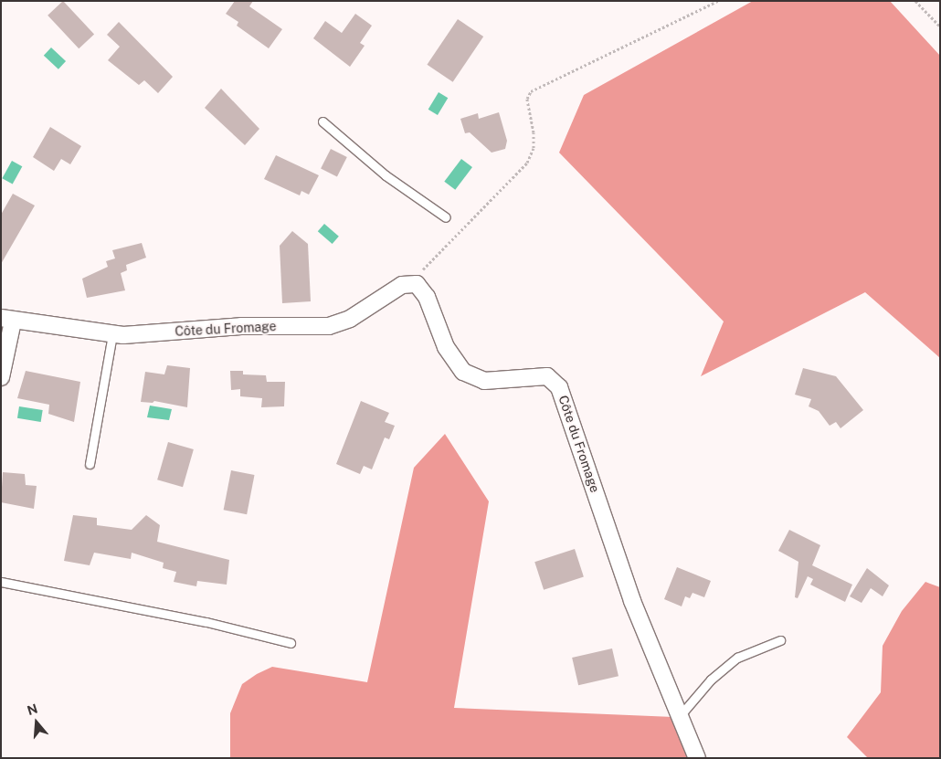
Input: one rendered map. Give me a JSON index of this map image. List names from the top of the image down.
{
  "streets": {
    "street": ["Côte du Fromage"]
  },
  "north": "top"
}
